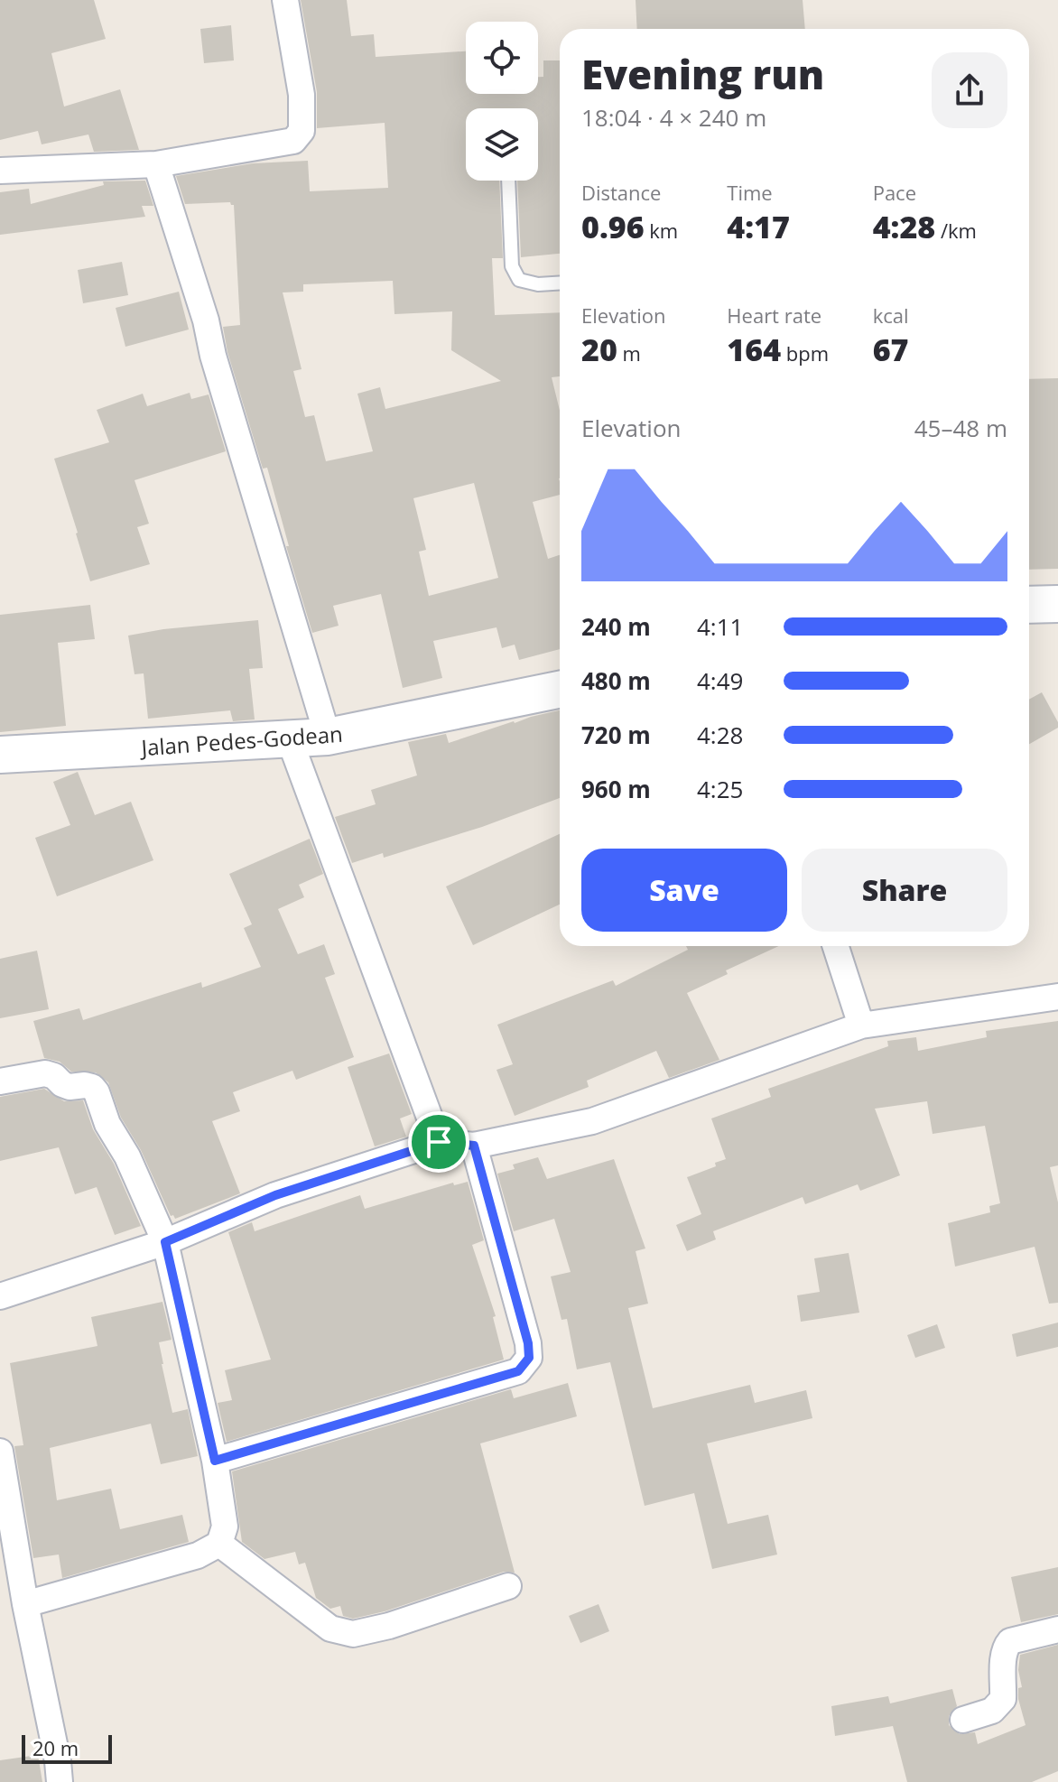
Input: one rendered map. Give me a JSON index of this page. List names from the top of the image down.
{
  "streets": {
    "street": ["Jalan Pedes-Godean"]
  },
  "scale_bar": "20 m",
  "page": {
    "heading": ["Evening run", "18:04 · 4 × 240 m"],
    "stats": [
      ["Distance", "0.96 km"],
      ["Time", "4:17"],
      ["Pace", "4:28 /km"],
      ["Elevation", "20 m"],
      ["Heart rate", "164 bpm"],
      ["kcal", "67"]
    ],
    "chart": ["Elevation", "45–48 m"],
    "list": [
      {
        "name": "240 m",
        "note": "4:11"
      },
      {
        "name": "480 m",
        "note": "4:49"
      },
      {
        "name": "720 m",
        "note": "4:28"
      },
      {
        "name": "960 m",
        "note": "4:25"
      }
    ],
    "buttons": ["Save", "Share"],
    "scale": "20 m"
  }
}
